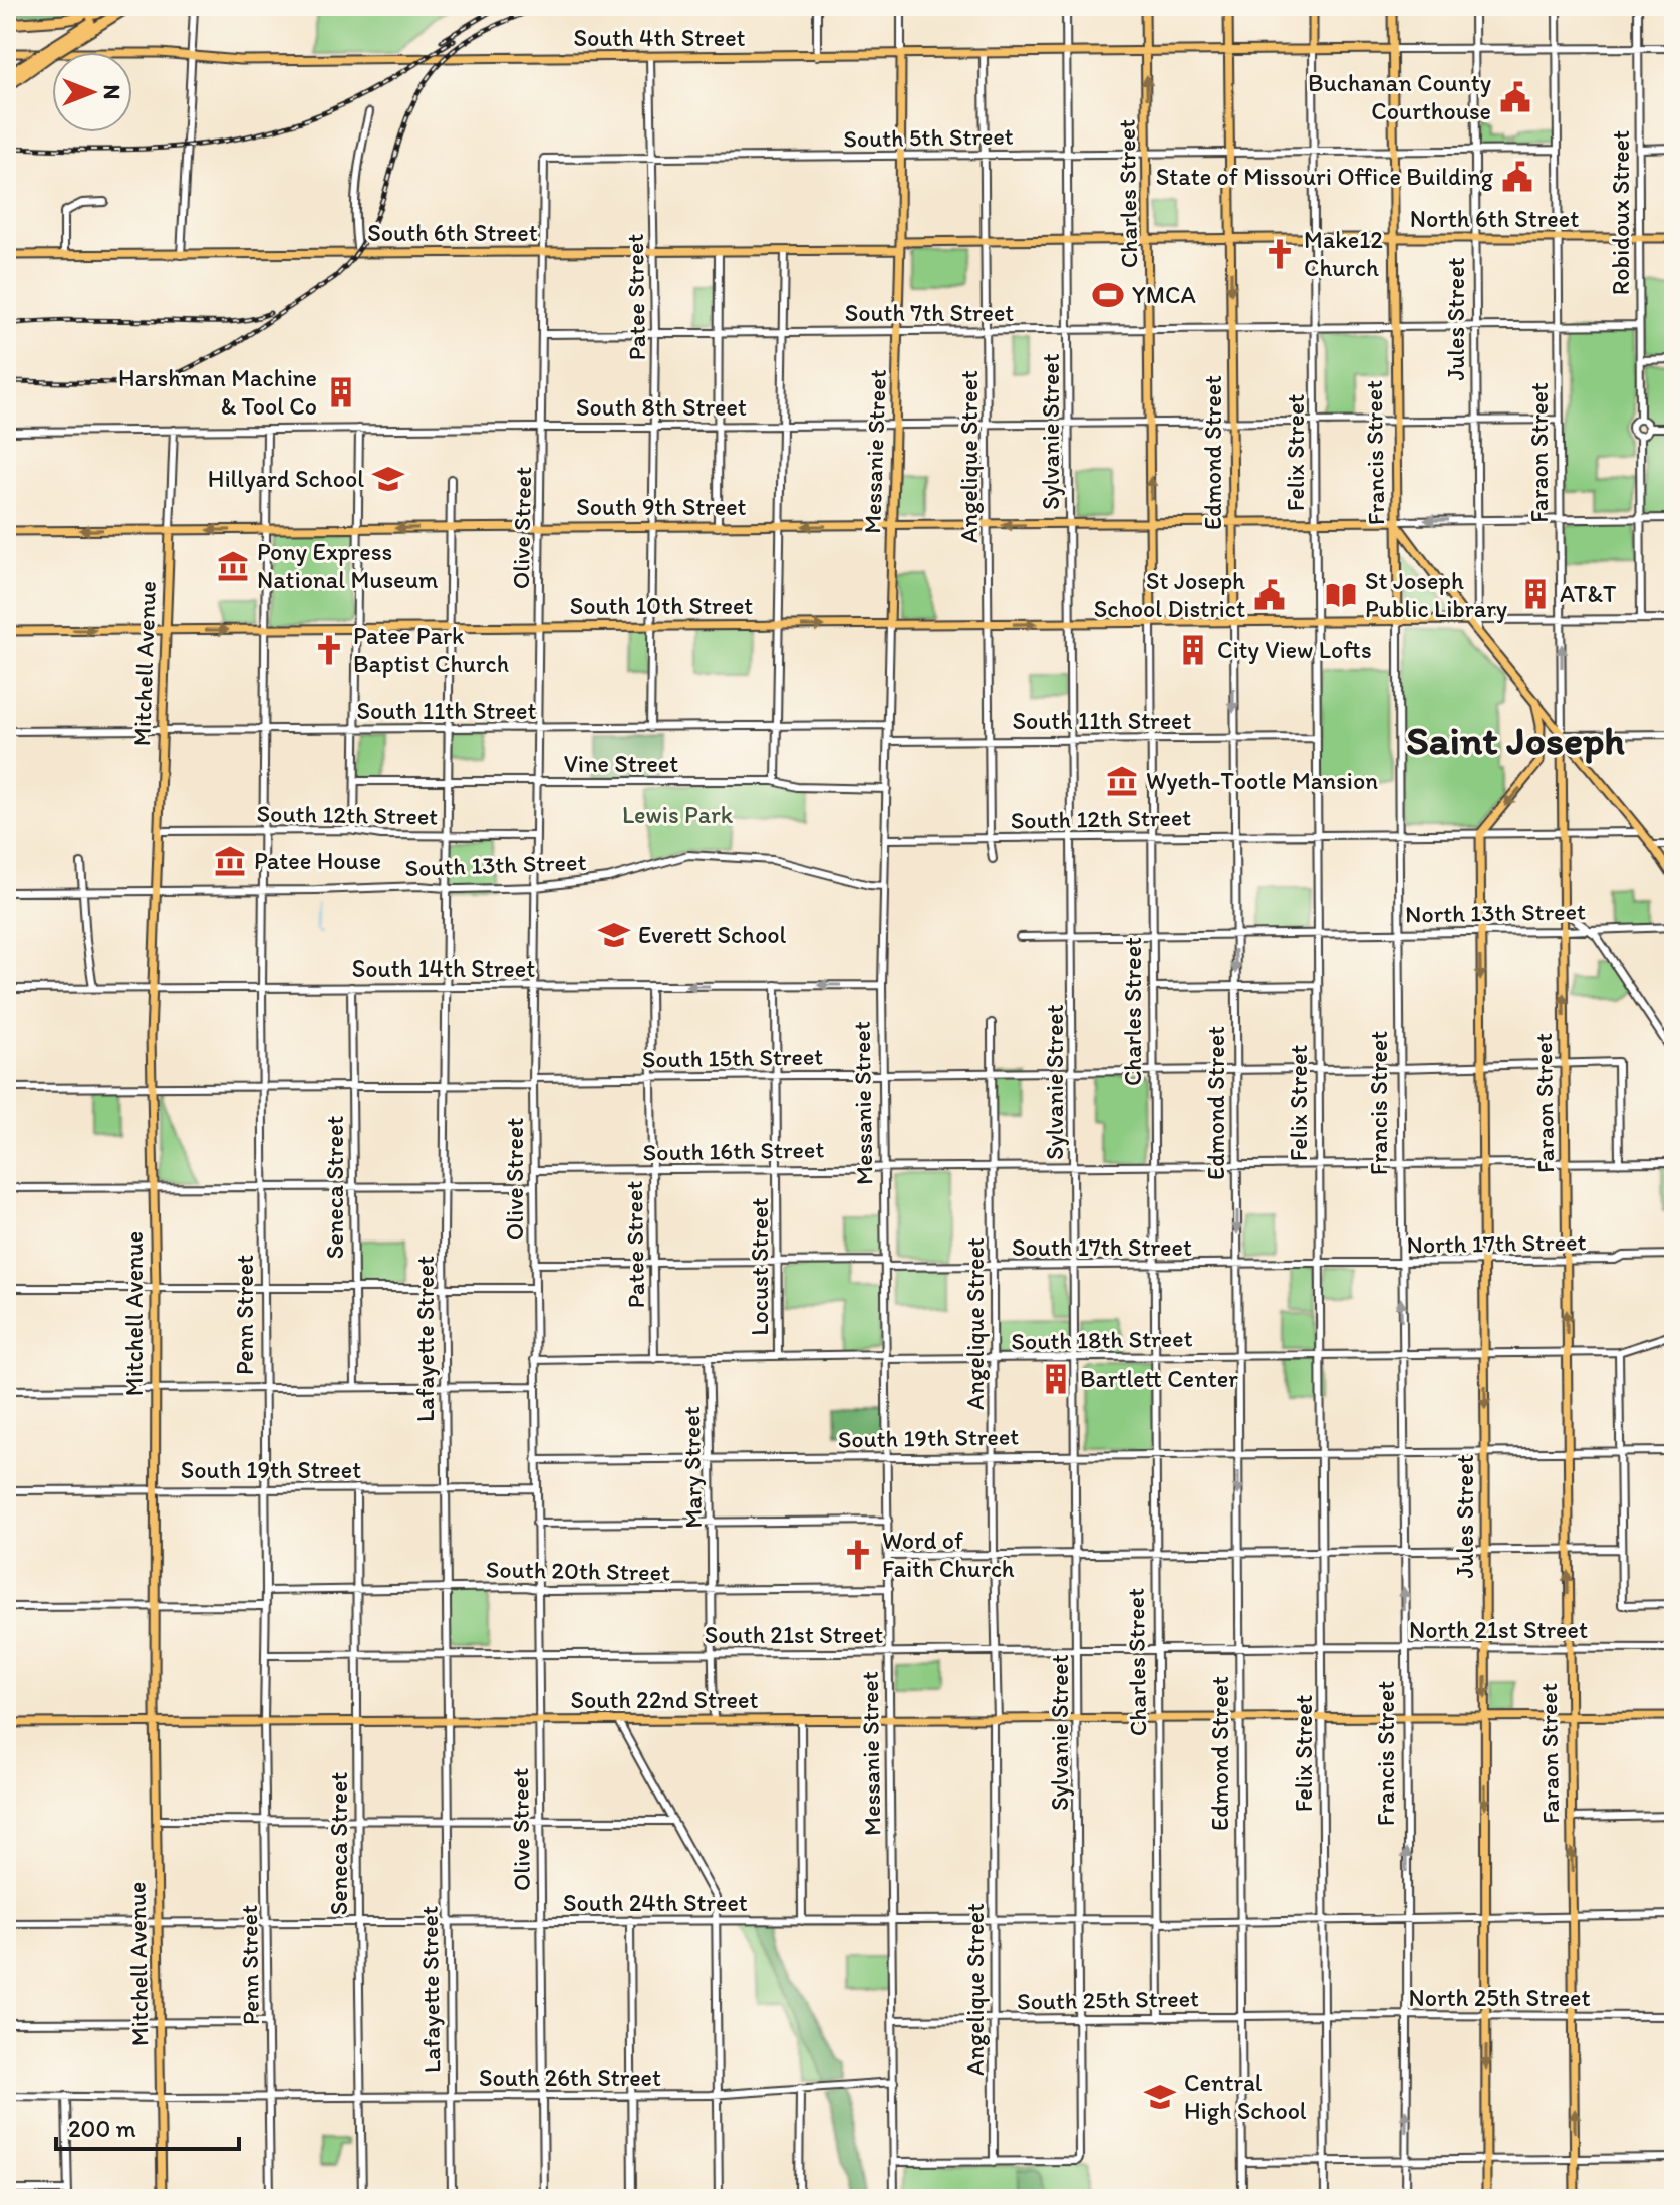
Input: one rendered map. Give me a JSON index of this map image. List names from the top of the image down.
{
  "streets": {
    "main road": [
      "South 4th Street",
      "Charles Street",
      "North 6th Street",
      "South 6th Street",
      "Jules Street",
      "Messanie Street",
      "Edmond Street",
      "Felix Street",
      "Francis Street",
      "Faraon Street",
      "South 9th Street",
      "South 10th Street",
      "Mitchell Avenue",
      "South 22nd Street"
    ],
    "street": [
      "South 5th Street",
      "Robidoux Street",
      "Patee Street",
      "South 7th Street",
      "South 8th Street",
      "Sylvanie Street",
      "Angelique Street",
      "Olive Street",
      "South 11th Street",
      "Vine Street",
      "South 12th Street",
      "South 13th Street",
      "North 13th Street",
      "South 14th Street",
      "South 15th Street",
      "South 16th Street",
      "Seneca Street",
      "North 17th Street",
      "South 17th Street",
      "Locust Street",
      "Penn Street",
      "Lafayette Street",
      "South 18th Street",
      "South 19th Street",
      "Mary Street",
      "South 20th Street",
      "North 21st Street",
      "South 21st Street",
      "South 24th Street",
      "North 25th Street",
      "South 25th Street",
      "South 26th Street"
    ]
  },
  "crossings": [
    ["South 4th Street", "Charles Street"],
    ["South 4th Street", "Patee Street"],
    ["South 4th Street", "Sylvanie Street"],
    ["South 4th Street", "Messanie Street"],
    ["South 4th Street", "Edmond Street"],
    ["South 4th Street", "Felix Street"],
    ["South 4th Street", "Francis Street"],
    ["South 4th Street", "Angelique Street"],
    ["South 5th Street", "Charles Street"],
    ["South 5th Street", "Patee Street"],
    ["South 5th Street", "Jules Street"],
    ["South 5th Street", "Sylvanie Street"],
    ["South 5th Street", "Messanie Street"],
    ["South 5th Street", "Edmond Street"],
    ["South 5th Street", "Felix Street"],
    ["South 5th Street", "Francis Street"],
    ["South 5th Street", "Faraon Street"],
    ["South 5th Street", "Angelique Street"],
    ["South 5th Street", "Olive Street"],
    ["Charles Street", "South 6th Street"],
    ["Charles Street", "South 7th Street"],
    ["Charles Street", "South 8th Street"],
    ["Charles Street", "South 9th Street"],
    ["Charles Street", "South 10th Street"],
    ["Charles Street", "South 11th Street"],
    ["Charles Street", "South 12th Street"],
    ["Charles Street", "South 15th Street"],
    ["Charles Street", "South 16th Street"],
    ["Charles Street", "South 17th Street"],
    ["Charles Street", "South 18th Street"],
    ["Charles Street", "South 19th Street"],
    ["Charles Street", "South 21st Street"],
    ["Charles Street", "South 22nd Street"],
    ["Charles Street", "South 24th Street"],
    ["Charles Street", "South 25th Street"],
    ["Robidoux Street", "North 6th Street"],
    ["Robidoux Street", "South 7th Street"],
    ["North 6th Street", "South 6th Street"],
    ["North 6th Street", "Jules Street"],
    ["North 6th Street", "Felix Street"],
    ["North 6th Street", "Francis Street"],
    ["North 6th Street", "Faraon Street"],
    ["South 6th Street", "Patee Street"],
    ["South 6th Street", "Sylvanie Street"],
    ["South 6th Street", "Messanie Street"],
    ["South 6th Street", "Edmond Street"],
    ["South 6th Street", "Felix Street"],
    ["South 6th Street", "Angelique Street"],
    ["South 6th Street", "Olive Street"],
    ["Patee Street", "South 7th Street"],
    ["Patee Street", "South 8th Street"],
    ["Patee Street", "South 9th Street"],
    ["Patee Street", "South 10th Street"],
    ["Patee Street", "South 11th Street"],
    ["Patee Street", "South 14th Street"],
    ["Patee Street", "South 15th Street"],
    ["Patee Street", "South 16th Street"],
    ["Patee Street", "South 17th Street"],
    ["Patee Street", "South 18th Street"],
    ["South 7th Street", "Jules Street"],
    ["South 7th Street", "Sylvanie Street"],
    ["South 7th Street", "Messanie Street"],
    ["South 7th Street", "Edmond Street"],
    ["South 7th Street", "Felix Street"],
    ["South 7th Street", "Francis Street"],
    ["South 7th Street", "Faraon Street"],
    ["South 7th Street", "Angelique Street"],
    ["South 7th Street", "Olive Street"],
    ["Jules Street", "South 8th Street"],
    ["Jules Street", "South 12th Street"],
    ["Jules Street", "North 13th Street"],
    ["Jules Street", "South 15th Street"],
    ["Jules Street", "South 16th Street"],
    ["Jules Street", "North 17th Street"],
    ["Jules Street", "South 18th Street"],
    ["Jules Street", "South 19th Street"],
    ["Jules Street", "North 21st Street"],
    ["Jules Street", "South 22nd Street"],
    ["Jules Street", "South 24th Street"],
    ["Jules Street", "North 25th Street"],
    ["South 8th Street", "Sylvanie Street"],
    ["South 8th Street", "Messanie Street"],
    ["South 8th Street", "Edmond Street"],
    ["South 8th Street", "Felix Street"],
    ["South 8th Street", "Francis Street"],
    ["South 8th Street", "Faraon Street"],
    ["South 8th Street", "Angelique Street"],
    ["South 8th Street", "Olive Street"],
    ["South 8th Street", "Mitchell Avenue"],
    ["South 8th Street", "Penn Street"],
    ["Sylvanie Street", "Angelique Street"],
    ["Sylvanie Street", "South 9th Street"],
    ["Sylvanie Street", "South 10th Street"],
    ["Sylvanie Street", "South 11th Street"],
    ["Sylvanie Street", "South 12th Street"],
    ["Sylvanie Street", "South 15th Street"],
    ["Sylvanie Street", "South 16th Street"],
    ["Sylvanie Street", "South 17th Street"],
    ["Sylvanie Street", "South 18th Street"],
    ["Sylvanie Street", "South 19th Street"],
    ["Sylvanie Street", "South 21st Street"],
    ["Sylvanie Street", "South 22nd Street"],
    ["Sylvanie Street", "South 24th Street"],
    ["Sylvanie Street", "South 25th Street"],
    ["Messanie Street", "South 9th Street"],
    ["Messanie Street", "South 10th Street"],
    ["Messanie Street", "South 11th Street"],
    ["Messanie Street", "Vine Street"],
    ["Messanie Street", "South 12th Street"],
    ["Messanie Street", "South 13th Street"],
    ["Messanie Street", "South 14th Street"],
    ["Messanie Street", "South 15th Street"],
    ["Messanie Street", "South 16th Street"],
    ["Messanie Street", "South 17th Street"],
    ["Messanie Street", "South 18th Street"],
    ["Messanie Street", "South 19th Street"],
    ["Messanie Street", "South 20th Street"],
    ["Messanie Street", "South 21st Street"],
    ["Messanie Street", "South 22nd Street"],
    ["Messanie Street", "South 24th Street"],
    ["Messanie Street", "South 25th Street"],
    ["Messanie Street", "South 26th Street"],
    ["Edmond Street", "South 9th Street"],
    ["Edmond Street", "South 10th Street"],
    ["Edmond Street", "South 11th Street"],
    ["Edmond Street", "South 12th Street"],
    ["Edmond Street", "South 15th Street"],
    ["Edmond Street", "South 16th Street"],
    ["Edmond Street", "South 17th Street"],
    ["Edmond Street", "South 18th Street"],
    ["Edmond Street", "South 19th Street"],
    ["Edmond Street", "South 21st Street"],
    ["Edmond Street", "South 22nd Street"],
    ["Edmond Street", "South 24th Street"],
    ["Edmond Street", "South 25th Street"],
    ["Felix Street", "South 9th Street"],
    ["Felix Street", "South 10th Street"],
    ["Felix Street", "South 11th Street"],
    ["Felix Street", "South 12th Street"],
    ["Felix Street", "North 13th Street"],
    ["Felix Street", "South 15th Street"],
    ["Felix Street", "South 16th Street"],
    ["Felix Street", "North 17th Street"],
    ["Felix Street", "South 17th Street"],
    ["Felix Street", "South 18th Street"],
    ["Felix Street", "South 19th Street"],
    ["Felix Street", "North 21st Street"],
    ["Felix Street", "South 21st Street"],
    ["Felix Street", "South 22nd Street"],
    ["Felix Street", "South 24th Street"],
    ["Felix Street", "North 25th Street"],
    ["Felix Street", "South 25th Street"],
    ["Francis Street", "South 9th Street"],
    ["Francis Street", "South 10th Street"],
    ["Francis Street", "South 12th Street"],
    ["Francis Street", "North 13th Street"],
    ["Francis Street", "South 15th Street"],
    ["Francis Street", "South 16th Street"],
    ["Francis Street", "North 17th Street"],
    ["Francis Street", "South 18th Street"],
    ["Francis Street", "South 19th Street"],
    ["Francis Street", "North 21st Street"],
    ["Francis Street", "South 22nd Street"],
    ["Francis Street", "South 24th Street"],
    ["Francis Street", "North 25th Street"],
    ["Faraon Street", "South 12th Street"],
    ["Faraon Street", "North 13th Street"],
    ["Faraon Street", "South 15th Street"],
    ["Faraon Street", "South 16th Street"],
    ["Faraon Street", "North 17th Street"],
    ["Faraon Street", "South 18th Street"],
    ["Faraon Street", "South 19th Street"],
    ["Faraon Street", "North 21st Street"],
    ["Faraon Street", "South 22nd Street"],
    ["Faraon Street", "South 24th Street"],
    ["Faraon Street", "North 25th Street"],
    ["Angelique Street", "South 9th Street"],
    ["Angelique Street", "South 10th Street"],
    ["Angelique Street", "South 11th Street"],
    ["Angelique Street", "South 12th Street"],
    ["Angelique Street", "South 15th Street"],
    ["Angelique Street", "South 16th Street"],
    ["Angelique Street", "South 17th Street"],
    ["Angelique Street", "South 18th Street"],
    ["Angelique Street", "South 19th Street"],
    ["Angelique Street", "South 21st Street"],
    ["Angelique Street", "South 22nd Street"],
    ["Angelique Street", "South 24th Street"],
    ["Angelique Street", "South 25th Street"],
    ["South 9th Street", "Olive Street"],
    ["South 9th Street", "Mitchell Avenue"],
    ["South 9th Street", "Penn Street"],
    ["South 9th Street", "Lafayette Street"],
    ["Olive Street", "South 10th Street"],
    ["Olive Street", "South 11th Street"],
    ["Olive Street", "Vine Street"],
    ["Olive Street", "South 12th Street"],
    ["Olive Street", "South 13th Street"],
    ["Olive Street", "South 14th Street"],
    ["Olive Street", "South 15th Street"],
    ["Olive Street", "South 16th Street"],
    ["Olive Street", "South 17th Street"],
    ["Olive Street", "South 18th Street"],
    ["Olive Street", "South 19th Street"],
    ["Olive Street", "South 20th Street"],
    ["Olive Street", "South 21st Street"],
    ["Olive Street", "South 22nd Street"],
    ["Olive Street", "South 24th Street"],
    ["Olive Street", "South 26th Street"],
    ["South 10th Street", "Mitchell Avenue"],
    ["South 10th Street", "Penn Street"],
    ["South 10th Street", "Lafayette Street"],
    ["Mitchell Avenue", "South 11th Street"],
    ["Mitchell Avenue", "South 12th Street"],
    ["Mitchell Avenue", "South 13th Street"],
    ["Mitchell Avenue", "South 14th Street"],
    ["Mitchell Avenue", "South 15th Street"],
    ["Mitchell Avenue", "South 19th Street"],
    ["Mitchell Avenue", "South 22nd Street"],
    ["Mitchell Avenue", "South 24th Street"],
    ["Mitchell Avenue", "South 26th Street"],
    ["South 11th Street", "Penn Street"],
    ["South 11th Street", "Lafayette Street"],
    ["Vine Street", "Lafayette Street"],
    ["South 12th Street", "Penn Street"],
    ["South 12th Street", "Lafayette Street"],
    ["South 13th Street", "Penn Street"],
    ["South 13th Street", "Lafayette Street"],
    ["South 14th Street", "Seneca Street"],
    ["South 14th Street", "Locust Street"],
    ["South 14th Street", "Penn Street"],
    ["South 14th Street", "Lafayette Street"],
    ["South 15th Street", "South 16th Street"],
    ["South 15th Street", "Seneca Street"],
    ["South 15th Street", "Locust Street"],
    ["South 15th Street", "Penn Street"],
    ["South 15th Street", "Lafayette Street"],
    ["South 16th Street", "Locust Street"],
    ["Seneca Street", "South 19th Street"],
    ["Seneca Street", "South 20th Street"],
    ["Seneca Street", "South 21st Street"],
    ["Seneca Street", "South 22nd Street"],
    ["Seneca Street", "South 24th Street"],
    ["Seneca Street", "South 26th Street"],
    ["North 17th Street", "South 17th Street"],
    ["South 17th Street", "Locust Street"],
    ["Locust Street", "South 18th Street"],
    ["Penn Street", "South 19th Street"],
    ["Penn Street", "South 20th Street"],
    ["Penn Street", "South 21st Street"],
    ["Penn Street", "South 22nd Street"],
    ["Penn Street", "South 24th Street"],
    ["Penn Street", "South 26th Street"],
    ["Lafayette Street", "South 19th Street"],
    ["Lafayette Street", "South 20th Street"],
    ["Lafayette Street", "South 21st Street"],
    ["Lafayette Street", "South 22nd Street"],
    ["Lafayette Street", "South 24th Street"],
    ["Lafayette Street", "South 26th Street"],
    ["South 18th Street", "Mary Street"],
    ["South 19th Street", "Mary Street"],
    ["Mary Street", "South 20th Street"],
    ["Mary Street", "South 21st Street"],
    ["Mary Street", "South 22nd Street"],
    ["North 21st Street", "South 21st Street"],
    ["North 25th Street", "South 25th Street"]
  ],
  "one_way": ["South 9th Street"],
  "districts": ["Saint Joseph"],
  "parks": ["Lewis Park"],
  "places": {
    "public building": ["Buchanan County Courthouse", "State of Missouri Office Building", "St Joseph School District"],
    "church": ["Make12 Church", "Patee Park Baptist Church", "Word of Faith Church"],
    "sports": ["YMCA"],
    "building": [
      "Harshman Machine & Tool Co",
      "AT&T",
      "City View Lofts",
      "Bartlett Center"
    ],
    "school or university": ["Hillyard School", "Everett School", "Central High School"],
    "museum": ["Pony Express National Museum", "Wyeth-Tootle Mansion", "Patee House"],
    "library": ["St Joseph Public Library"]
  },
  "scale_bar": "200 m",
  "north": "right"
}
